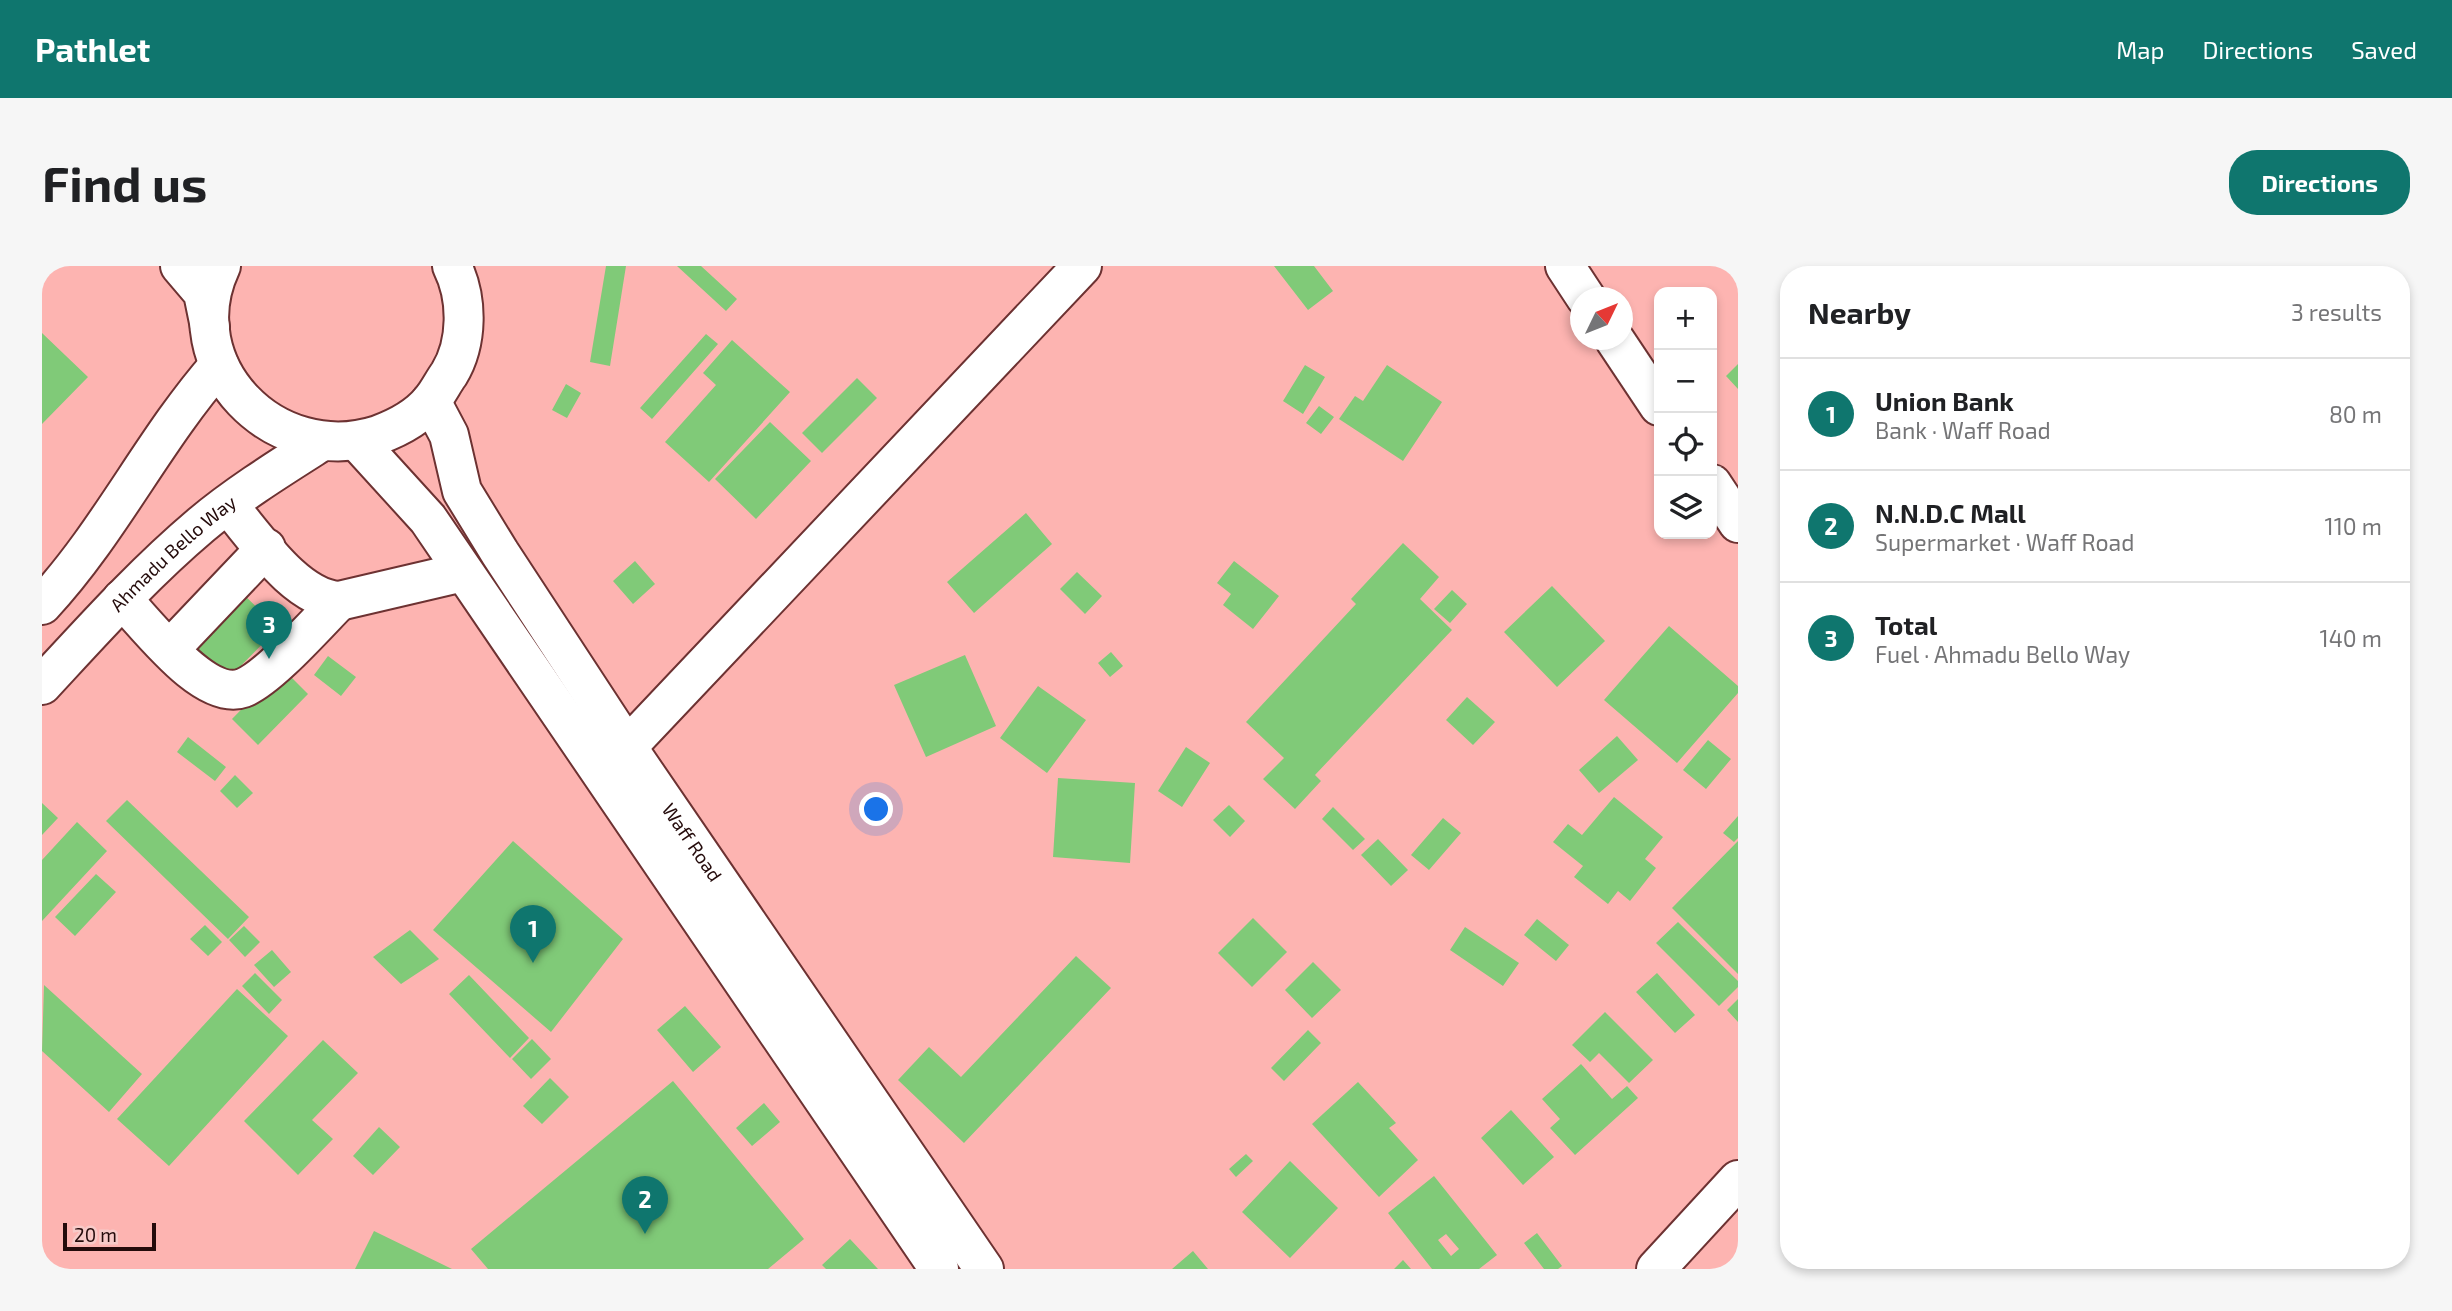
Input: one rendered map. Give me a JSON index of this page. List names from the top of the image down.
{
  "streets": {
    "street": ["Ahmadu Bello Way", "Waff Road"]
  },
  "crossings": [
    ["Ahmadu Bello Way", "Waff Road"]
  ],
  "scale_bar": "20 m",
  "north": "top right",
  "page": {
    "header": "Pathlet",
    "nav": ["Map", "Directions", "Saved"],
    "buttons": "Directions",
    "title": "Find us",
    "heading": ["Nearby", "3 results"],
    "map_buttons": ["+", "−"],
    "list": [
      {
        "mark": "1",
        "name": "Union Bank",
        "note": "Bank · Waff Road",
        "value": "80 m"
      },
      {
        "mark": "2",
        "name": "N.N.D.C Mall",
        "note": "Supermarket · Waff Road",
        "value": "110 m"
      },
      {
        "mark": "3",
        "name": "Total",
        "note": "Fuel · Ahmadu Bello Way",
        "value": "140 m"
      }
    ],
    "pins": ["3", "1", "2"],
    "scale": "20 m"
  }
}
